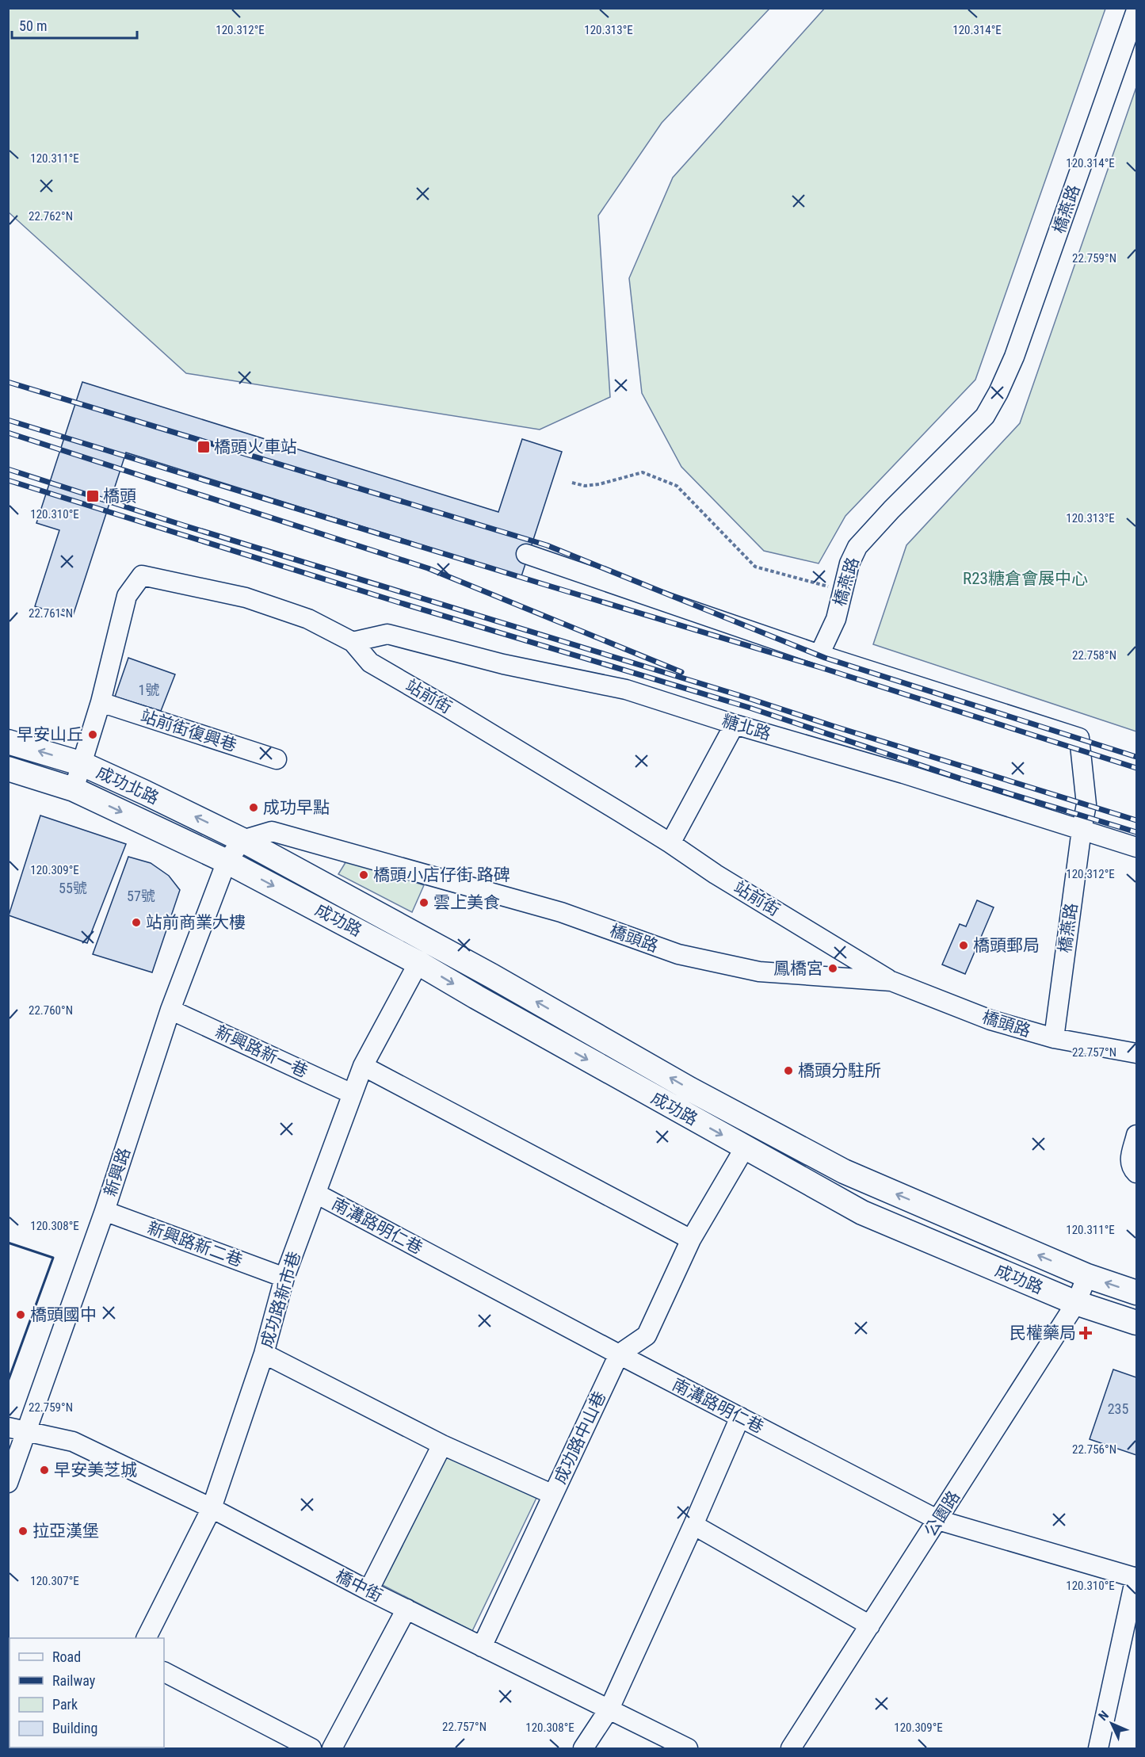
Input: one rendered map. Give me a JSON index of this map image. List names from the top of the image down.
{
  "streets": {
    "main road": ["成功北路", "成功路"],
    "street": [
      "橋燕路",
      "站前街",
      "糖北路",
      "站前街復興巷",
      "橋頭路",
      "新興路新一巷",
      "新興路",
      "南溝路明仁巷",
      "新興路新二巷",
      "成功路新市巷",
      "成功路中山巷",
      "公園路",
      "橋中街"
    ]
  },
  "crossings": [
    ["橋燕路", "糖北路"],
    ["橋燕路", "橋頭路"],
    ["站前街", "糖北路"],
    ["站前街", "站前街復興巷"],
    ["站前街", "成功北路"],
    ["站前街", "橋頭路"],
    ["成功北路", "成功路"],
    ["成功北路", "橋頭路"],
    ["成功北路", "新興路"],
    ["成功路", "橋頭路"],
    ["成功路", "新興路"],
    ["成功路", "成功路新市巷"],
    ["成功路", "公園路"],
    ["新興路新一巷", "新興路"],
    ["新興路新一巷", "成功路新市巷"],
    ["新興路", "新興路新二巷"],
    ["新興路", "橋中街"],
    ["南溝路明仁巷", "成功路新市巷"],
    ["南溝路明仁巷", "成功路中山巷"],
    ["南溝路明仁巷", "公園路"],
    ["新興路新二巷", "成功路新市巷"],
    ["成功路新市巷", "橋中街"],
    ["成功路中山巷", "橋中街"]
  ],
  "parks": ["R23糖倉會展中心"],
  "places": {
    "transit": ["橋頭火車站", "橋頭"],
    "other": [
      "早安山丘",
      "成功早點",
      "橋頭小店仔街 路碑",
      "雲上美食",
      "站前商業大樓",
      "橋頭郵局",
      "鳳橋宮",
      "橋頭分駐所",
      "橋頭國中",
      "早安美芝城",
      "拉亞漢堡"
    ],
    "health": ["民權藥局"]
  },
  "house_numbers": [
    "1號",
    "55號",
    "57號",
    "235"
  ],
  "legend": [
    "Road",
    "Railway",
    "Park",
    "Building"
  ],
  "scale_bar": "50 m",
  "north": "top left",
  "coordinates": [
    "120.312°E",
    "120.313°E",
    "120.314°E",
    "120.311°E",
    "22.762°N",
    "22.759°N",
    "120.310°E",
    "22.761°N",
    "22.758°N",
    "120.309°E",
    "22.760°N",
    "22.757°N",
    "120.308°E",
    "22.756°N",
    "120.307°E"
  ]
}
